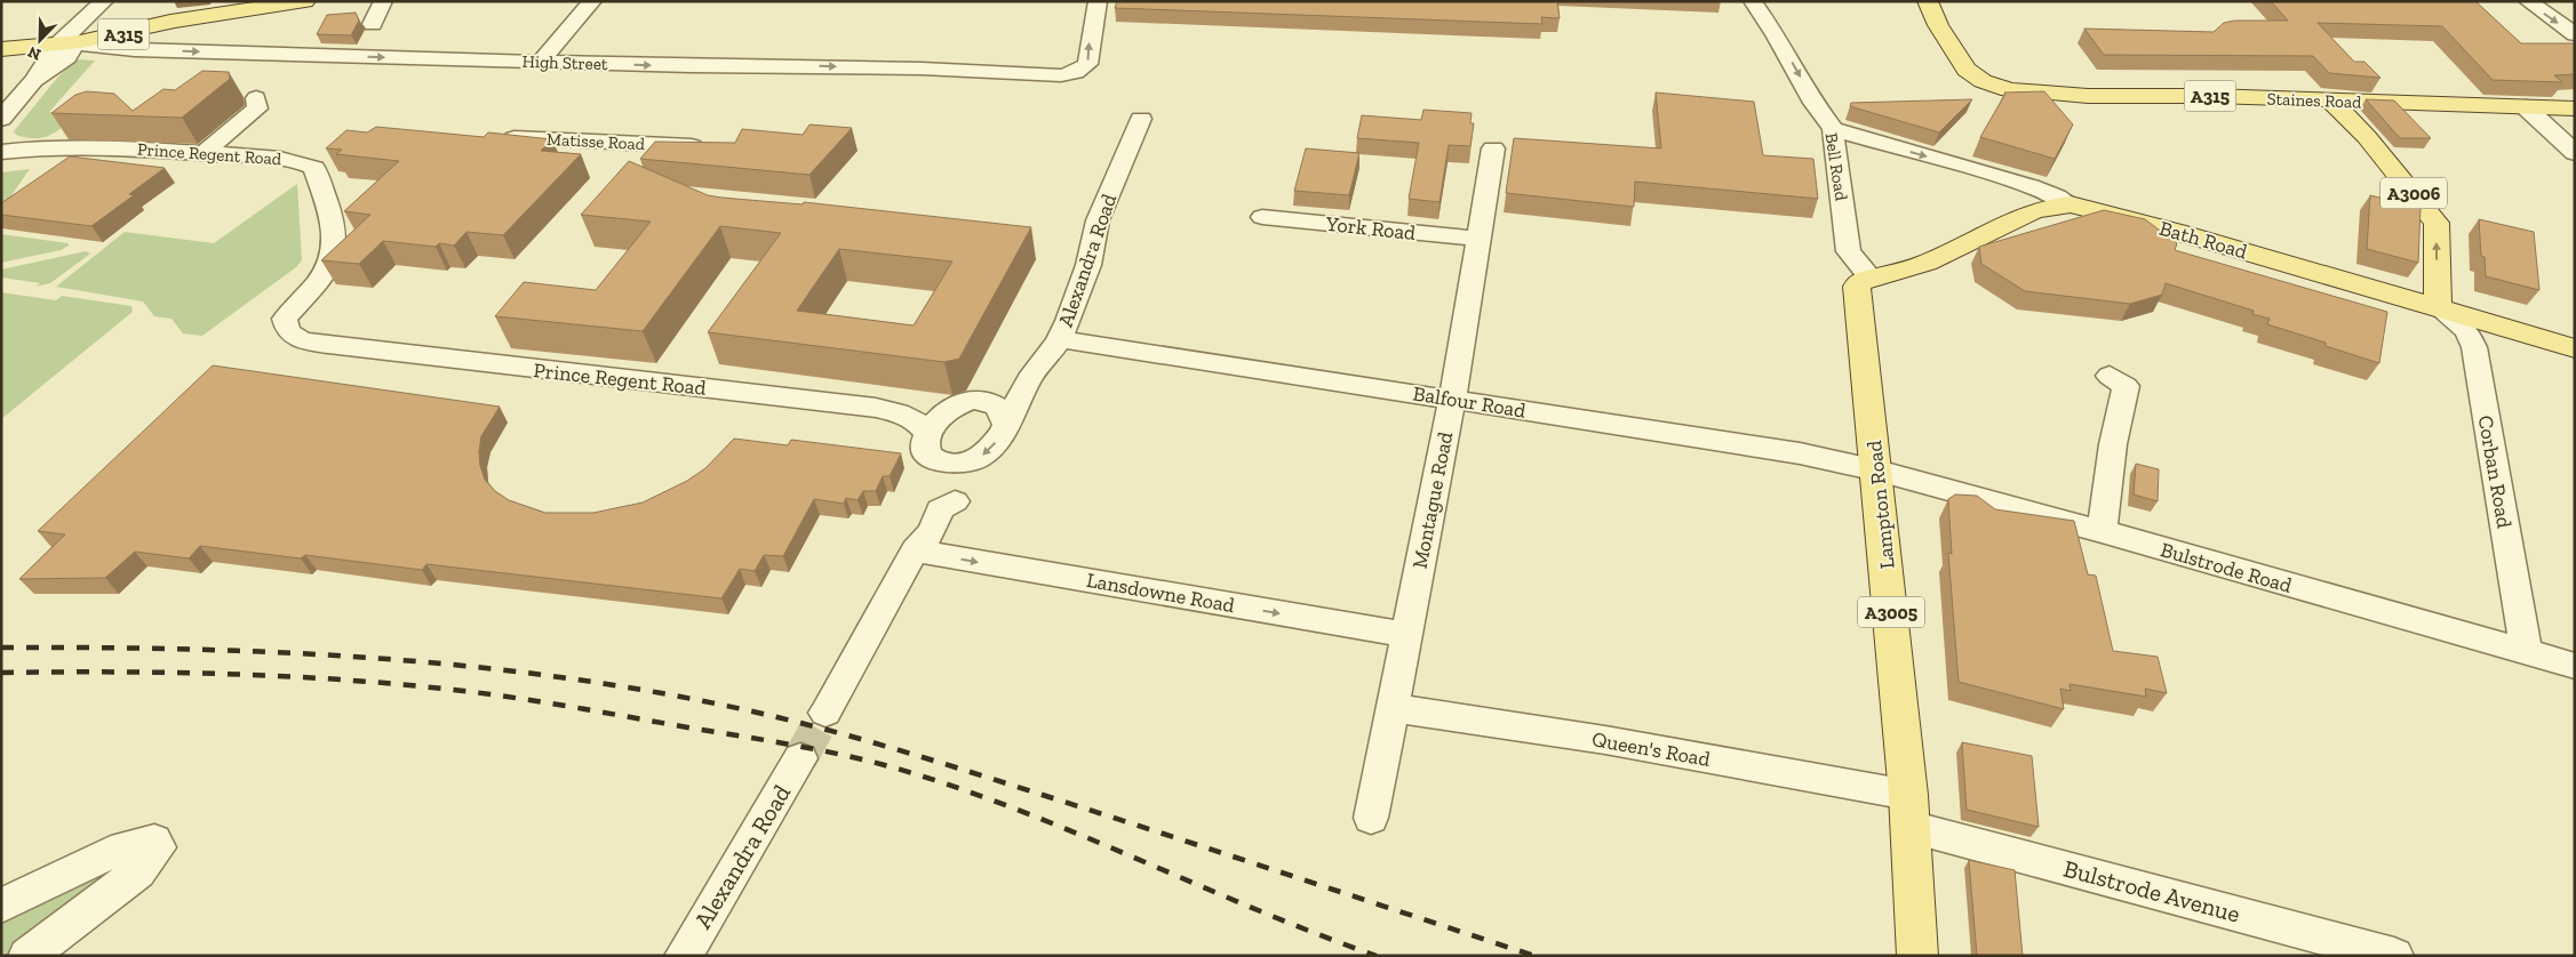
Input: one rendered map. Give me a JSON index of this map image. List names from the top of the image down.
{
  "streets": {
    "main road": [
      "A315",
      "High Street",
      "Staines Road",
      "A3006",
      "Bath Road",
      "Lampton Road",
      "A3005"
    ],
    "street": [
      "Matisse Road",
      "Prince Regent Road",
      "Bell Road",
      "York Road",
      "Alexandra Road",
      "Balfour Road",
      "Corban Road",
      "Montague Road",
      "Bulstrode Road",
      "Lansdowne Road",
      "Queen's Road",
      "Bulstrode Avenue"
    ]
  },
  "crossings": [
    ["A315", "High Street"],
    ["Staines Road", "A3006"],
    ["Prince Regent Road", "Alexandra Road"],
    ["Prince Regent Road", "Balfour Road"],
    ["Bell Road", "Bath Road"],
    ["Bell Road", "Lampton Road"],
    ["A3006", "Bath Road"],
    ["A3006", "Corban Road"],
    ["York Road", "Montague Road"],
    ["Bath Road", "Corban Road"],
    ["Alexandra Road", "Balfour Road"],
    ["Balfour Road", "Montague Road"],
    ["Balfour Road", "Lampton Road"],
    ["Balfour Road", "Bulstrode Road"],
    ["Corban Road", "Bulstrode Road"],
    ["Montague Road", "Lansdowne Road"],
    ["Montague Road", "Queen's Road"],
    ["Lampton Road", "Bulstrode Road"],
    ["Lampton Road", "Queen's Road"],
    ["Lampton Road", "Bulstrode Avenue"],
    ["Queen's Road", "Bulstrode Avenue"]
  ],
  "one_way": ["High Street", "Bell Road", "Lansdowne Road"],
  "north": "bottom left"
}
